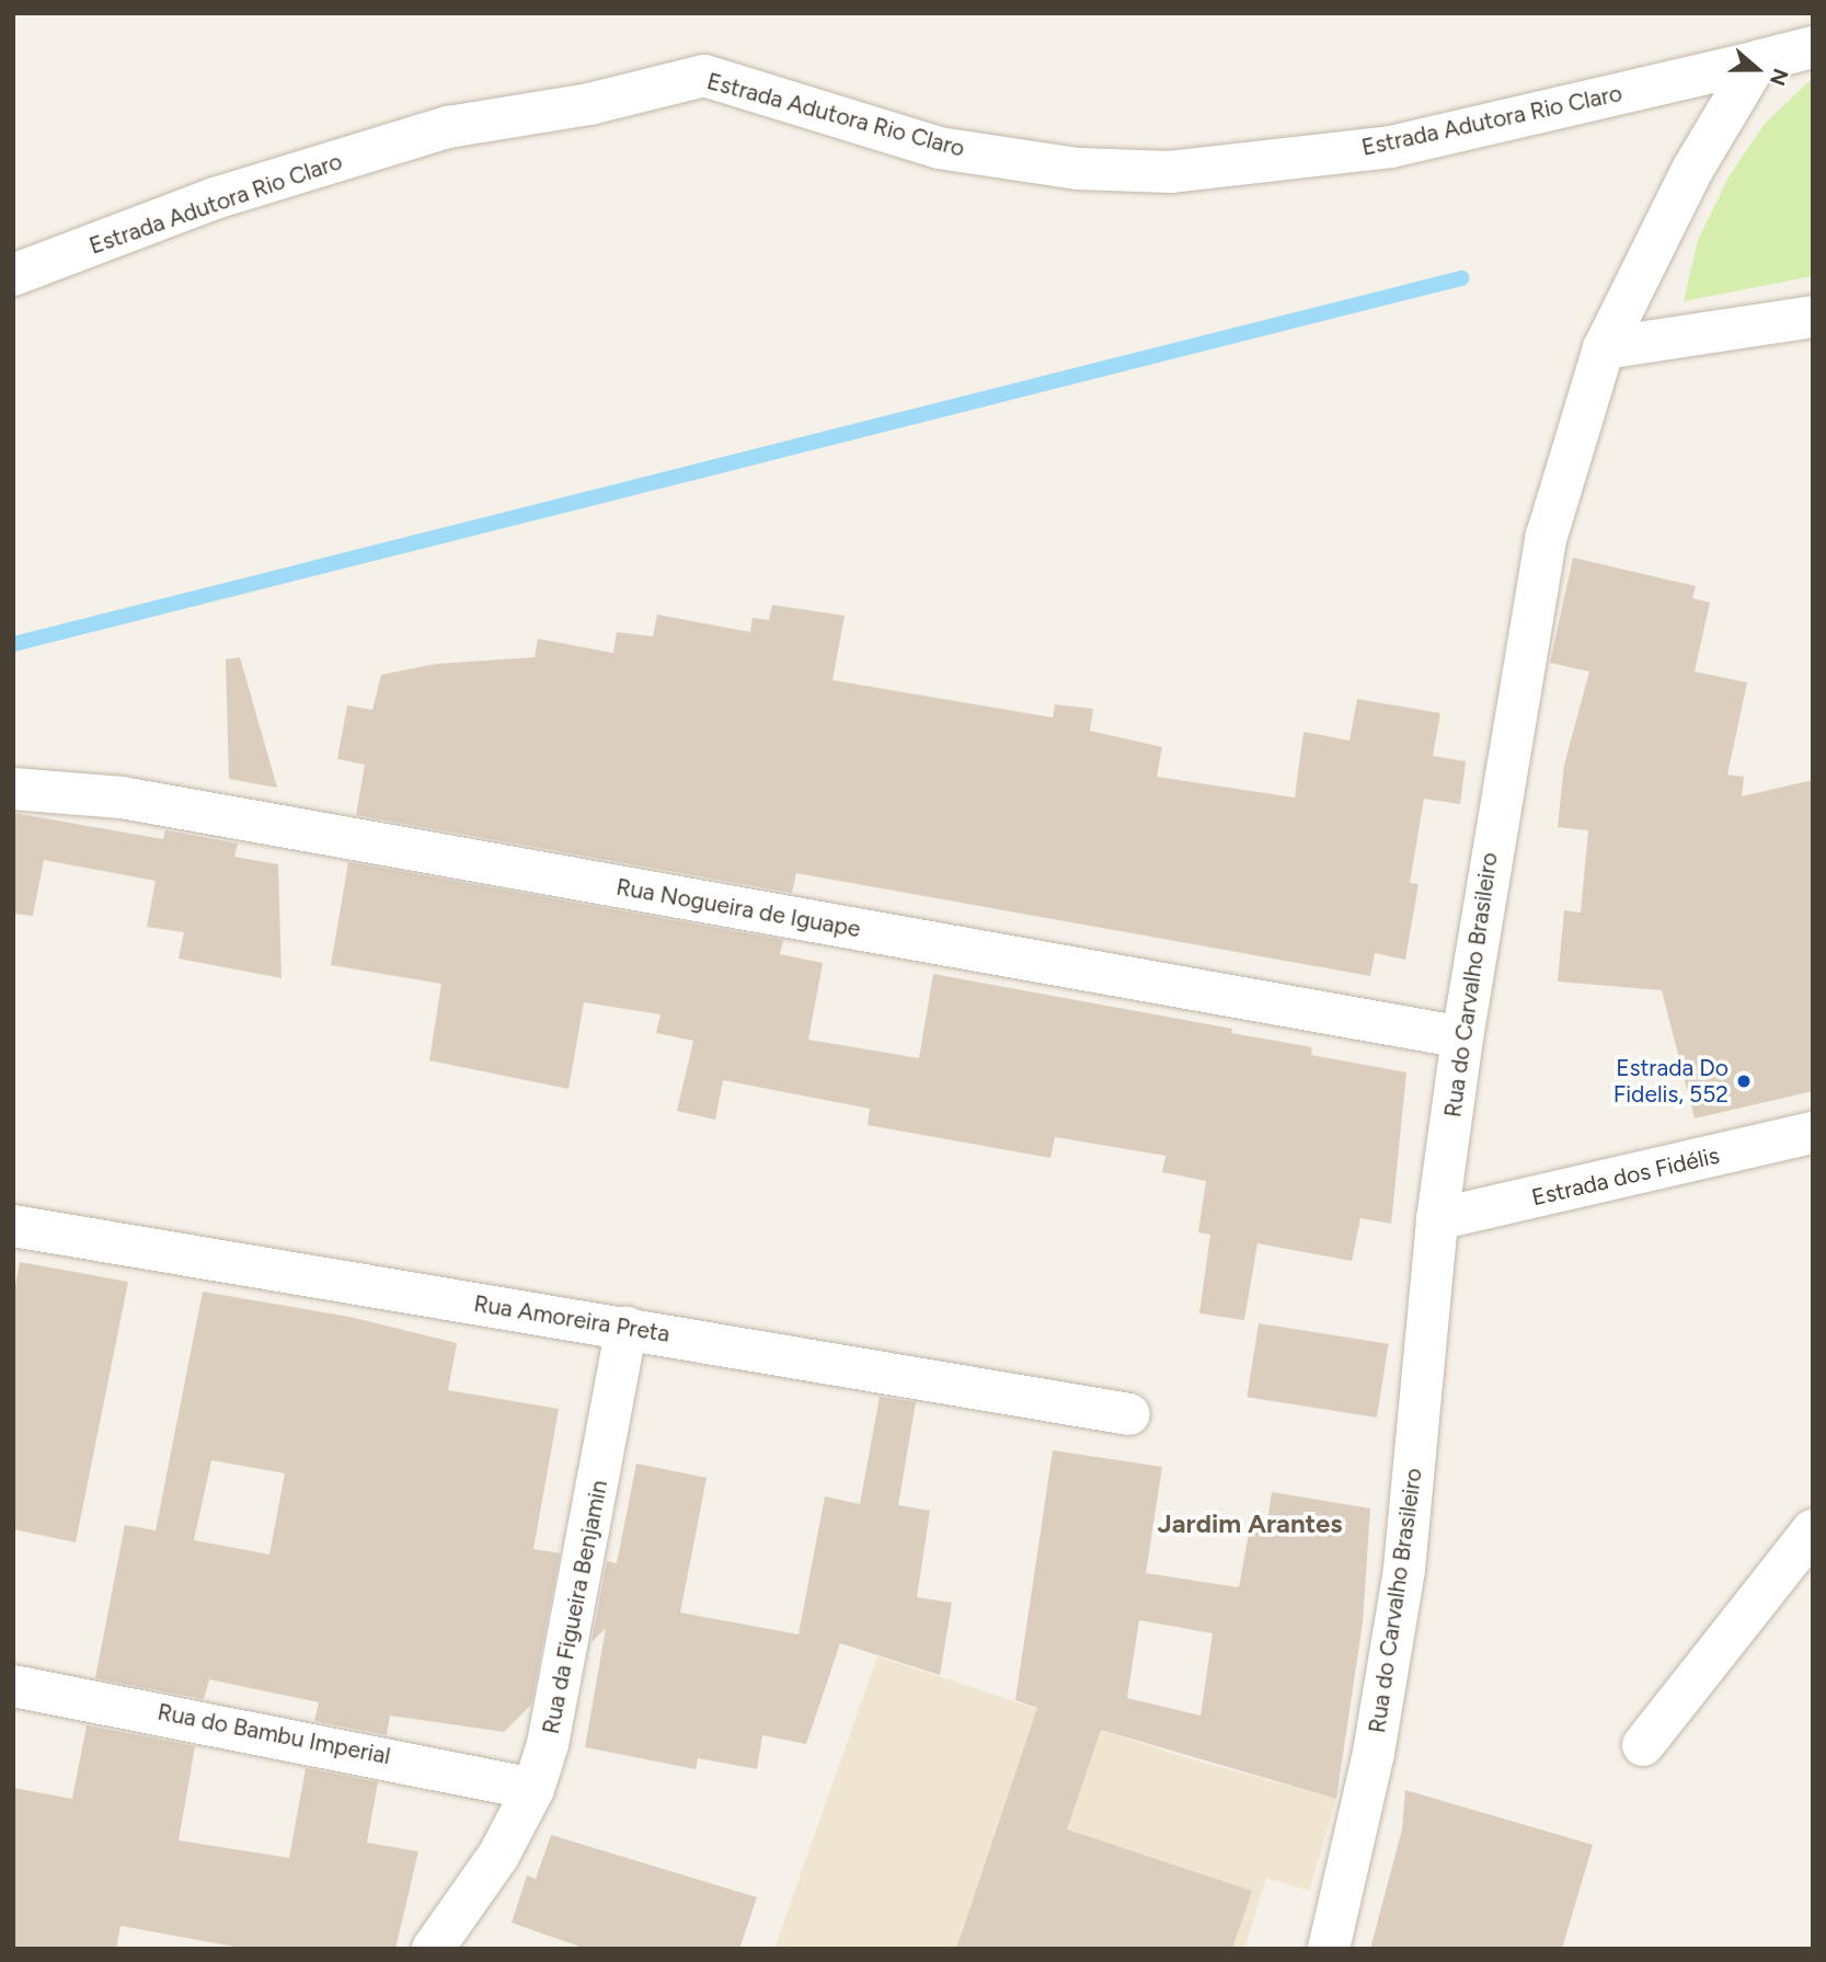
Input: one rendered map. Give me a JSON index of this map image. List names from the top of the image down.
{
  "streets": {
    "street": [
      "Estrada Adutora Rio Claro",
      "Rua Nogueira de Iguape",
      "Rua do Carvalho Brasileiro",
      "Estrada dos Fidélis",
      "Rua Amoreira Preta",
      "Rua da Figueira Benjamin",
      "Rua do Bambu Imperial"
    ]
  },
  "crossings": [
    ["Estrada Adutora Rio Claro", "Rua do Carvalho Brasileiro"],
    ["Rua Nogueira de Iguape", "Rua do Carvalho Brasileiro"],
    ["Rua do Carvalho Brasileiro", "Estrada dos Fidélis"],
    ["Rua Amoreira Preta", "Rua da Figueira Benjamin"],
    ["Rua da Figueira Benjamin", "Rua do Bambu Imperial"]
  ],
  "districts": ["Jardim Arantes"],
  "places": ["Estrada Do Fidelis, 552"],
  "north": "right"
}
